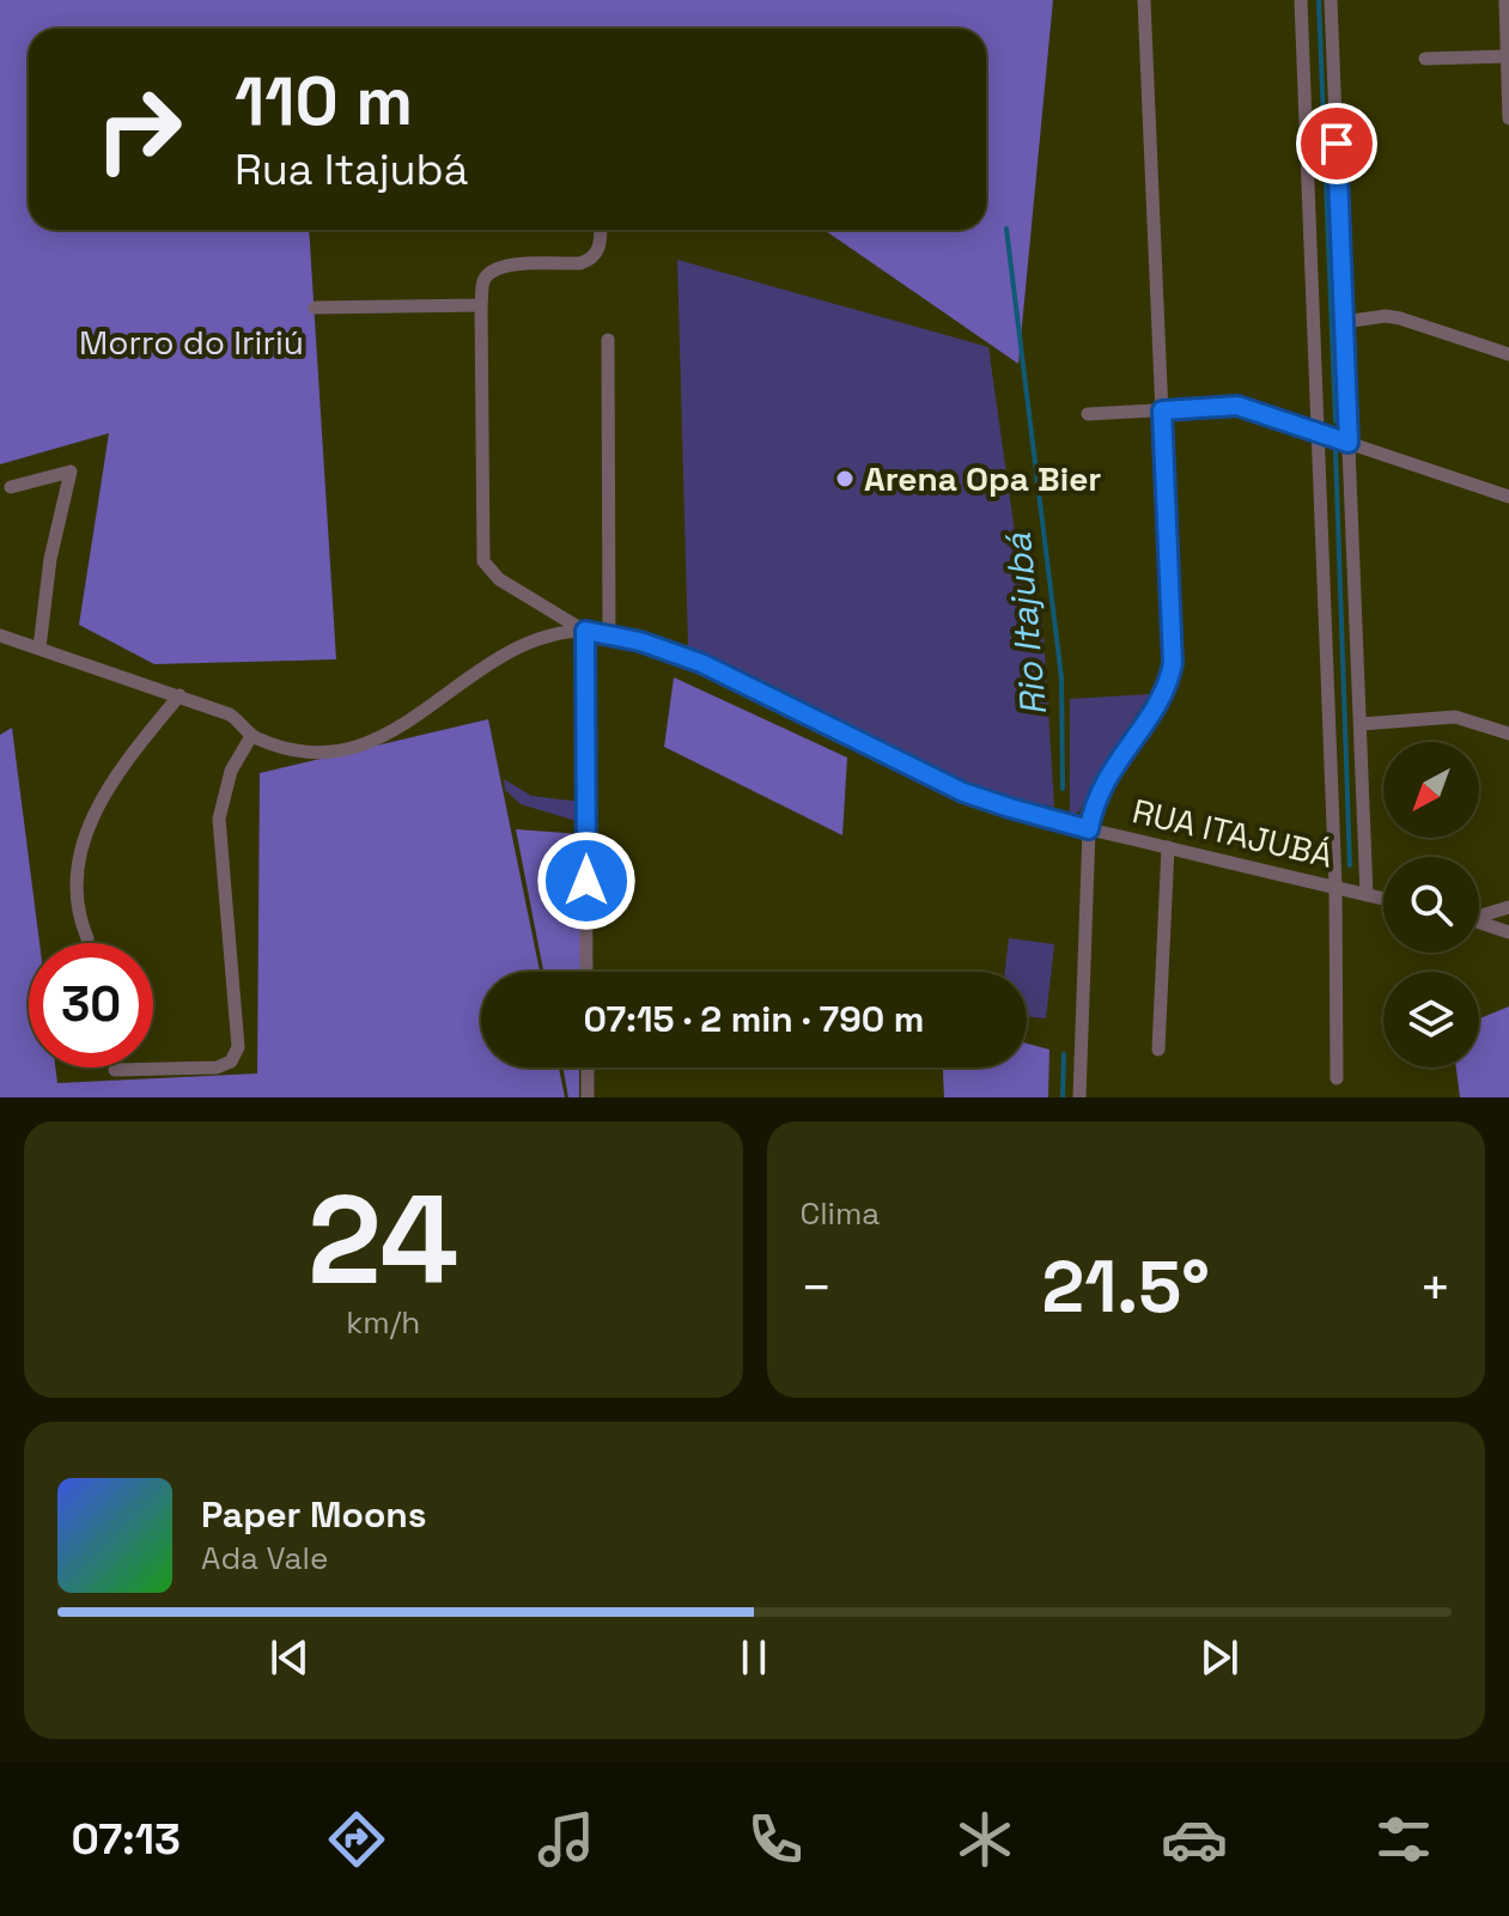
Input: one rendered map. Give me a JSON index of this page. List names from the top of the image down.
{
  "streets": {
    "street": ["RUA ITAJUBÁ"]
  },
  "water": ["Rio Itajubá"],
  "parks": ["Morro do Iririú"],
  "places": ["Arena Opa Bier"],
  "north": "bottom left",
  "page": {
    "turn": ["110 m", "Rua Itajubá"],
    "limit": "30",
    "trip": "07:15 · 2 min · 790 m",
    "tile": [
      ["24", "km/h"],
      "Clima"
    ],
    "heat": ["−", "21.5°", "+"],
    "song": ["Paper Moons", "Ada Vale"],
    "tabs": "07:13"
  }
}
